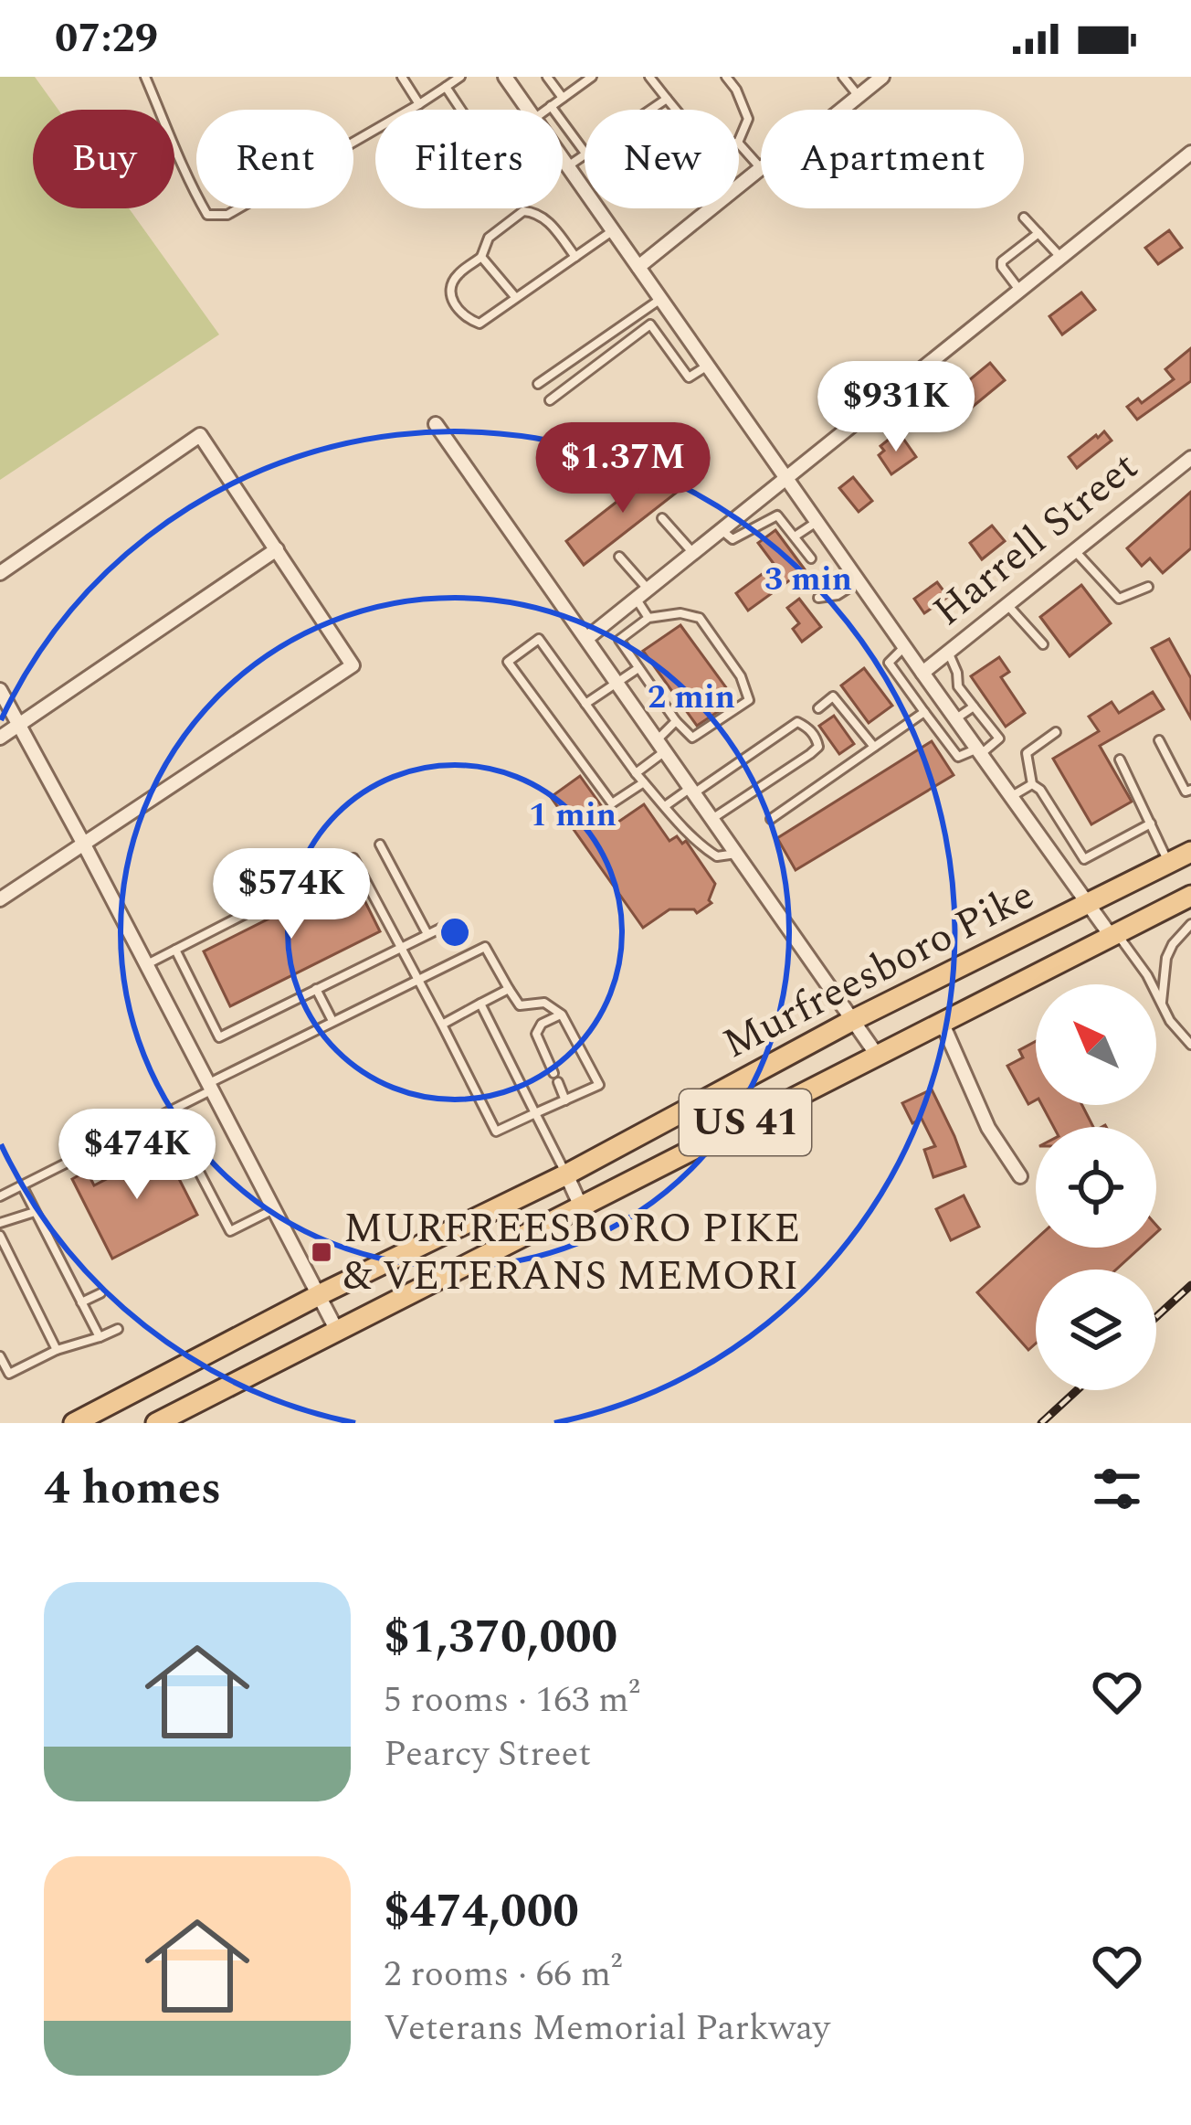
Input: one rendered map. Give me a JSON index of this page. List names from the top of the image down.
{
  "streets": {
    "main road": ["Murfreesboro Pike", "US 41"],
    "street": ["Harrell Street"]
  },
  "places": {
    "transit": ["MURFREESBORO PIKE & VETERANS MEMORI"]
  },
  "north": "top left",
  "page": {
    "status": "07:29",
    "chip": [
      "Buy",
      "Rent",
      "Filters",
      "New",
      "Apartment"
    ],
    "price": [
      "$931K",
      "$1.37M",
      "$574K",
      "$474K"
    ],
    "heading": "4 homes",
    "list": [
      {
        "name": "$1,370,000",
        "note": "5 rooms · 163 m² · Pearcy Street"
      },
      {
        "name": "$474,000",
        "note": "2 rooms · 66 m² · Veterans Memorial Parkway"
      }
    ]
  },
  "rings": ["3 min", "2 min", "1 min"]
}
